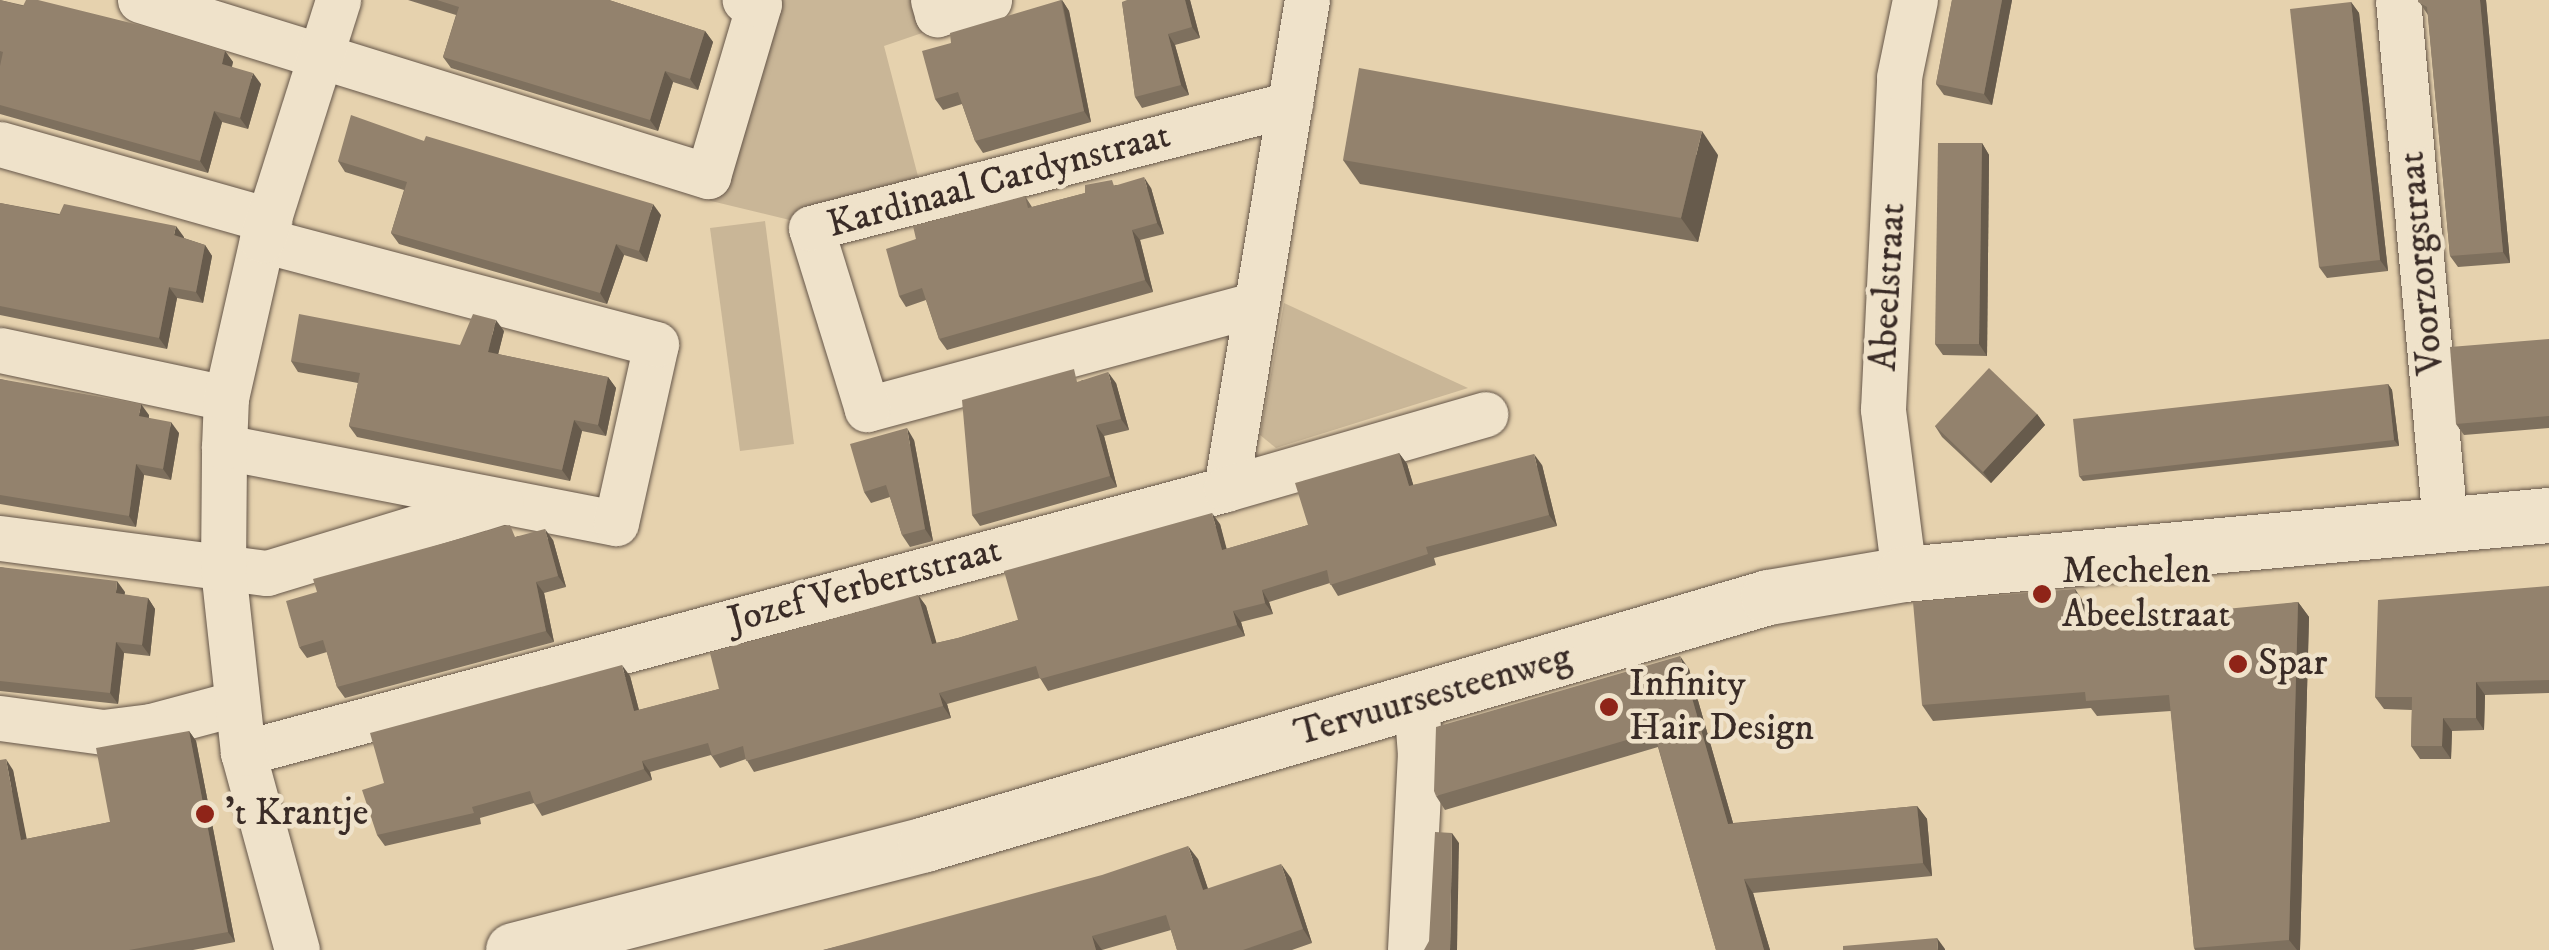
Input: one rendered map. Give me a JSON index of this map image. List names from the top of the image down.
{
  "streets": {
    "street": [
      "Kardinaal Cardynstraat",
      "Voorzorgstraat",
      "Abeelstraat",
      "Jozef Verbertstraat",
      "Tervuursesteenweg"
    ]
  },
  "crossings": [
    ["Voorzorgstraat", "Tervuursesteenweg"],
    ["Abeelstraat", "Tervuursesteenweg"]
  ],
  "places": [
    "Mechelen Abeelstraat",
    "Spar",
    "Infinity Hair Design",
    "'t Krantje"
  ]
}
